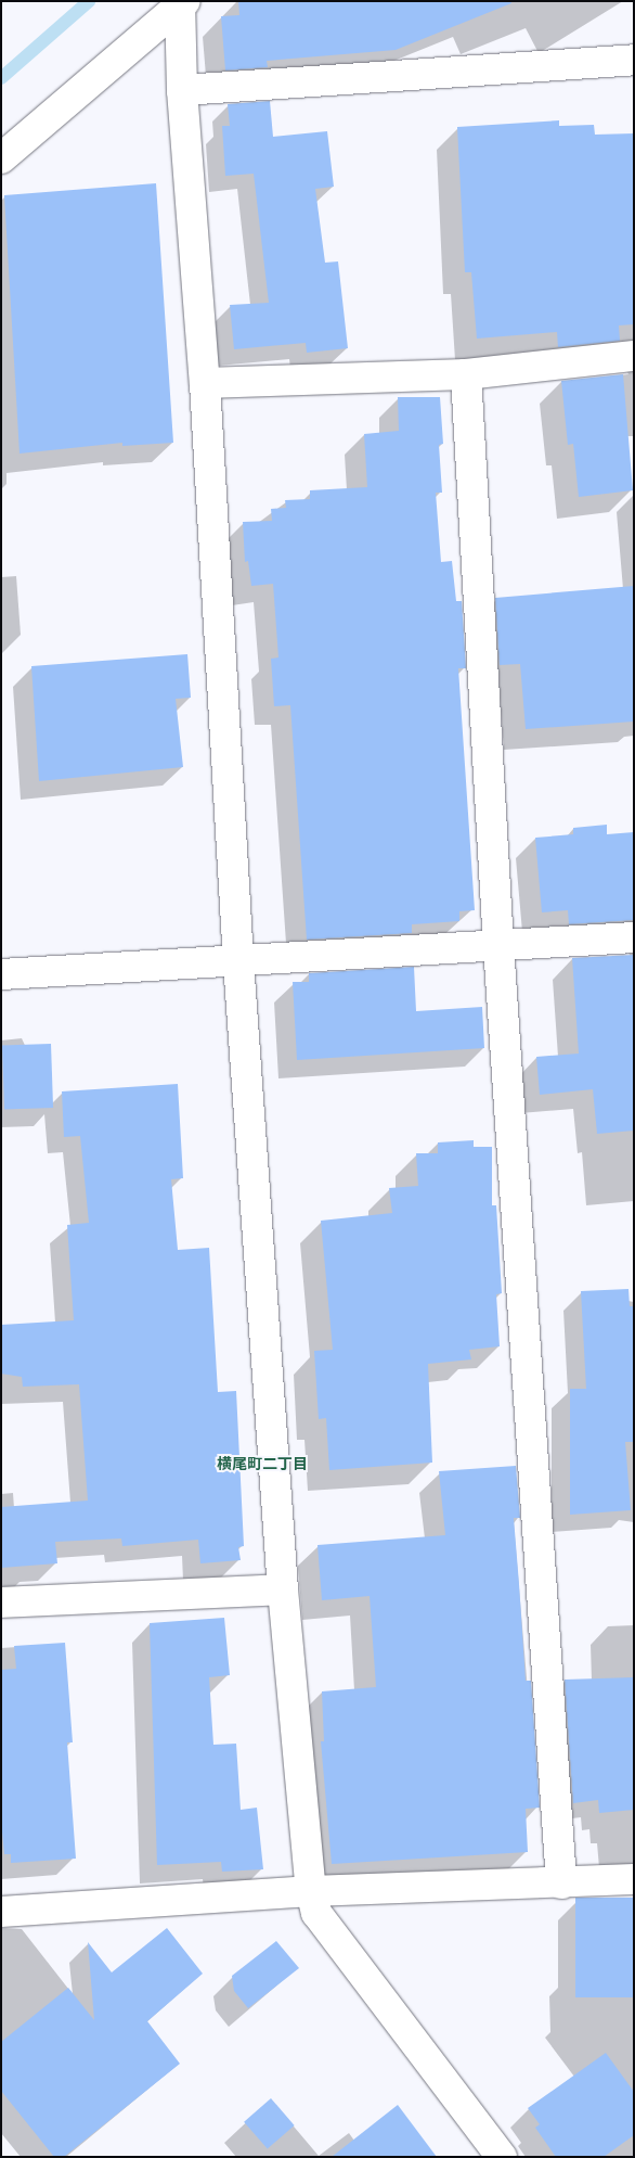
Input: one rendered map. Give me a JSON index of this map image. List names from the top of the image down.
{
  "districts": ["横尾町二丁目"]
}
